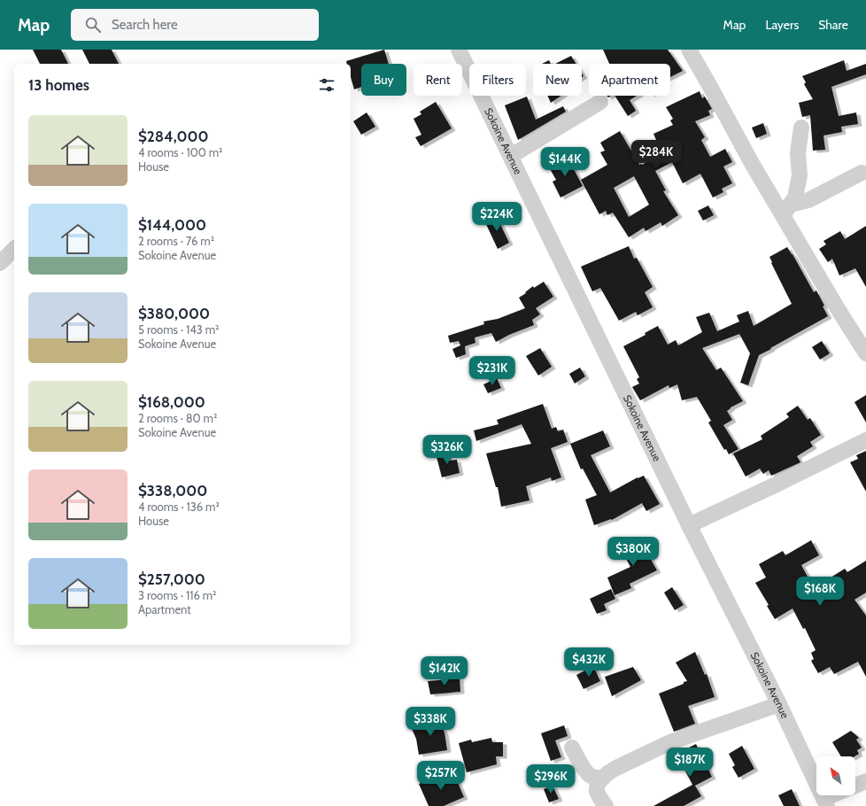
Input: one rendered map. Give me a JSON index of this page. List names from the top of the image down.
{
  "streets": {
    "street": ["Sokoine Avenue"]
  },
  "north": "top left",
  "page": {
    "header": "Map",
    "search": "Search here",
    "nav": ["Map", "Layers", "Share"],
    "chip": [
      "Buy",
      "Rent",
      "Filters",
      "New",
      "Apartment"
    ],
    "heading": "13 homes",
    "list": [
      {
        "name": "$284,000",
        "note": "4 rooms · 100 m² · House"
      },
      {
        "name": "$144,000",
        "note": "2 rooms · 76 m² · Sokoine Avenue"
      },
      {
        "name": "$380,000",
        "note": "5 rooms · 143 m² · Sokoine Avenue"
      },
      {
        "name": "$168,000",
        "note": "2 rooms · 80 m² · Sokoine Avenue"
      },
      {
        "name": "$338,000",
        "note": "4 rooms · 136 m² · House"
      },
      {
        "name": "$257,000",
        "note": "3 rooms · 116 m² · Apartment"
      }
    ],
    "price": [
      "$284K",
      "$144K",
      "$224K",
      "$231K",
      "$326K",
      "$380K",
      "$168K",
      "$432K",
      "$142K",
      "$338K",
      "$187K",
      "$257K",
      "$296K"
    ]
  }
}
